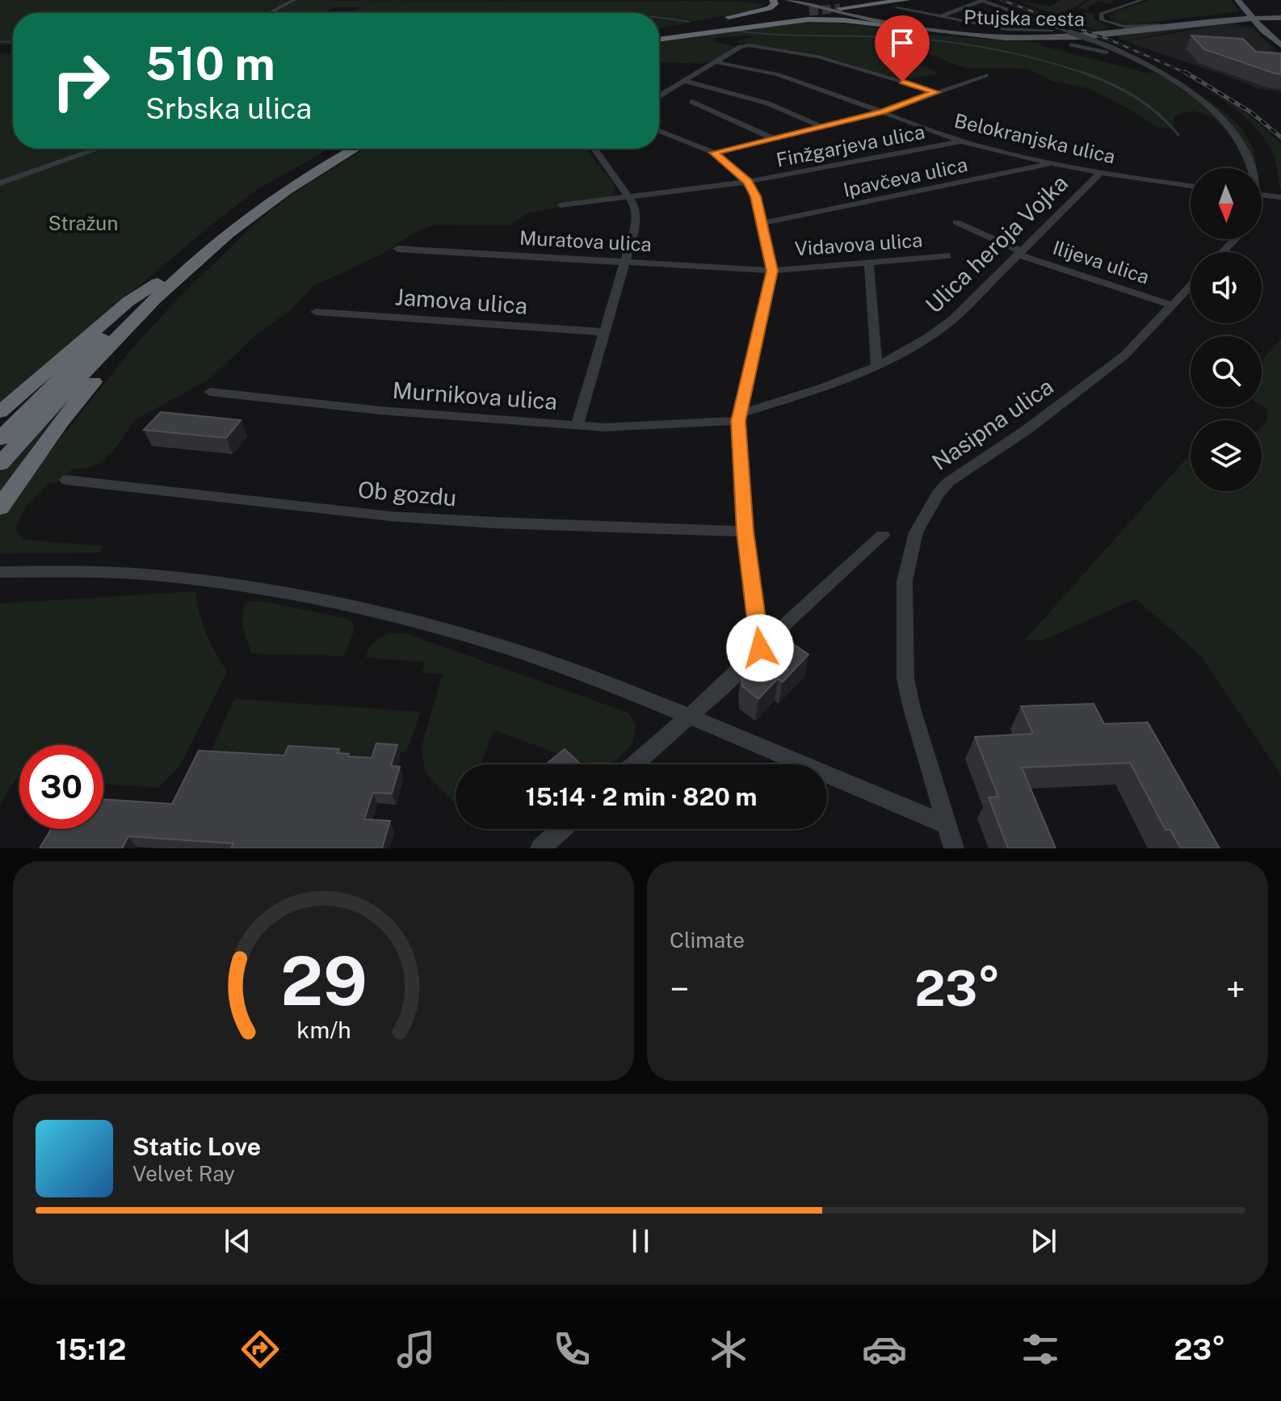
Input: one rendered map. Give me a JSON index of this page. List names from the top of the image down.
{
  "streets": {
    "main road": ["Ptujska cesta"],
    "street": [
      "Belokranjska ulica",
      "Finžgarjeva ulica",
      "Ipavčeva ulica",
      "Muratova ulica",
      "Ulica heroja Vojka",
      "Vidavova ulica",
      "Ilijeva ulica",
      "Jamova ulica",
      "Murnikova ulica",
      "Nasipna ulica",
      "Ob gozdu"
    ]
  },
  "crossings": [
    ["Belokranjska ulica", "Finžgarjeva ulica"],
    ["Belokranjska ulica", "Ipavčeva ulica"],
    ["Belokranjska ulica", "Ulica heroja Vojka"],
    ["Muratova ulica", "Vidavova ulica"],
    ["Ulica heroja Vojka", "Ilijeva ulica"],
    ["Ulica heroja Vojka", "Murnikova ulica"],
    ["Ilijeva ulica", "Nasipna ulica"]
  ],
  "parks": ["Stražun"],
  "north": "bottom",
  "page": {
    "turn": ["510 m", "Srbska ulica"],
    "limit": "30",
    "trip": "15:14 · 2 min · 820 m",
    "tile": "Climate",
    "heat": ["−", "23°", "+"],
    "song": ["Static Love", "Velvet Ray"],
    "tabs": ["15:12", "23°"],
    "gauge": ["29", "km/h"]
  }
}
